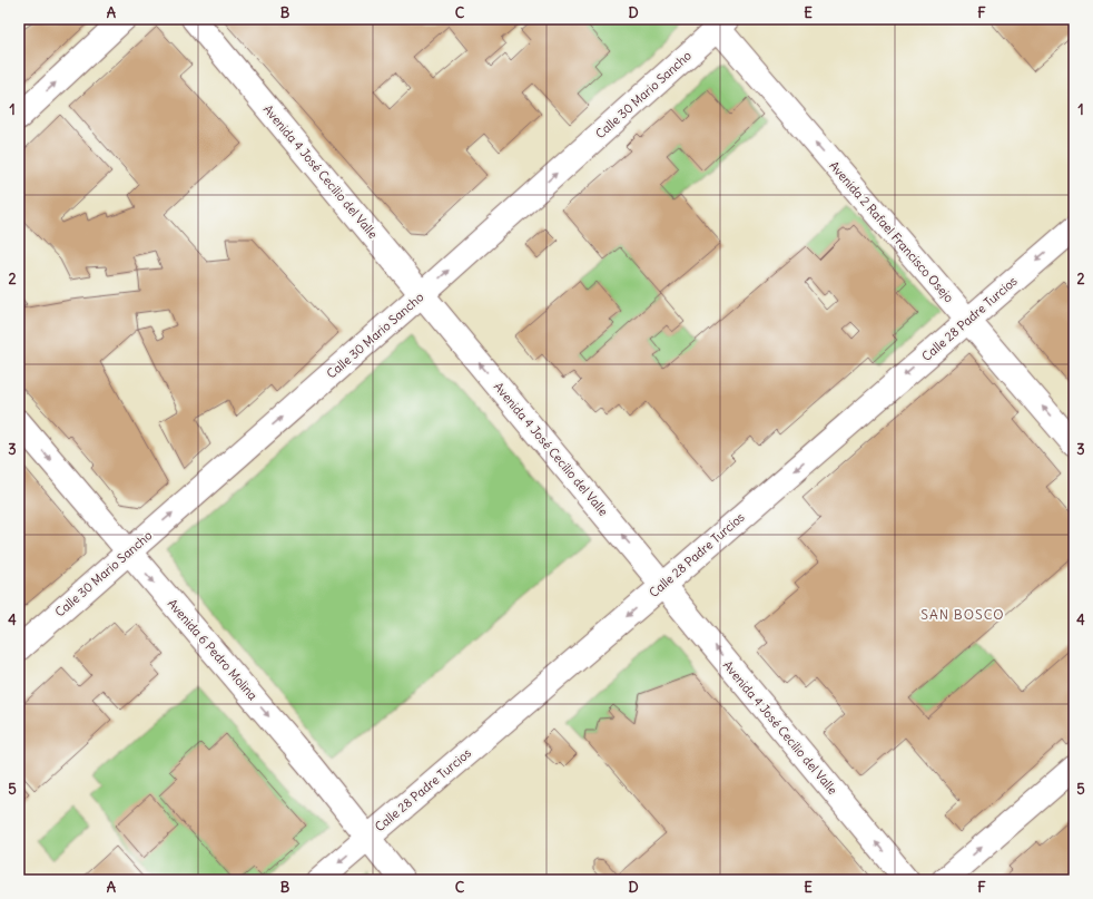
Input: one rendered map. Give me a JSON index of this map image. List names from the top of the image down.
{
  "streets": {
    "street": [
      "Calle 30 Mario Sancho",
      "Avenida 4 José Cecilio del Valle",
      "Avenida 2 Rafael Francisco Osejo",
      "Calle 28 Padre Turcios",
      "Avenida 6 Pedro Molina"
    ]
  },
  "crossings": [
    ["Calle 30 Mario Sancho", "Avenida 4 José Cecilio del Valle"],
    ["Calle 30 Mario Sancho", "Avenida 2 Rafael Francisco Osejo"],
    ["Calle 30 Mario Sancho", "Avenida 6 Pedro Molina"],
    ["Avenida 4 José Cecilio del Valle", "Calle 28 Padre Turcios"],
    ["Avenida 2 Rafael Francisco Osejo", "Calle 28 Padre Turcios"],
    ["Calle 28 Padre Turcios", "Avenida 6 Pedro Molina"]
  ],
  "one_way": [
    "Calle 30 Mario Sancho",
    "Avenida 4 José Cecilio del Valle",
    "Avenida 2 Rafael Francisco Osejo",
    "Calle 28 Padre Turcios",
    "Avenida 6 Pedro Molina"
  ],
  "districts": ["SAN BOSCO"],
  "grid": {
    "columns": [
      "A",
      "B",
      "C",
      "D",
      "E",
      "F"
    ],
    "rows": [
      "1",
      "2",
      "3",
      "4",
      "5"
    ]
  }
}
